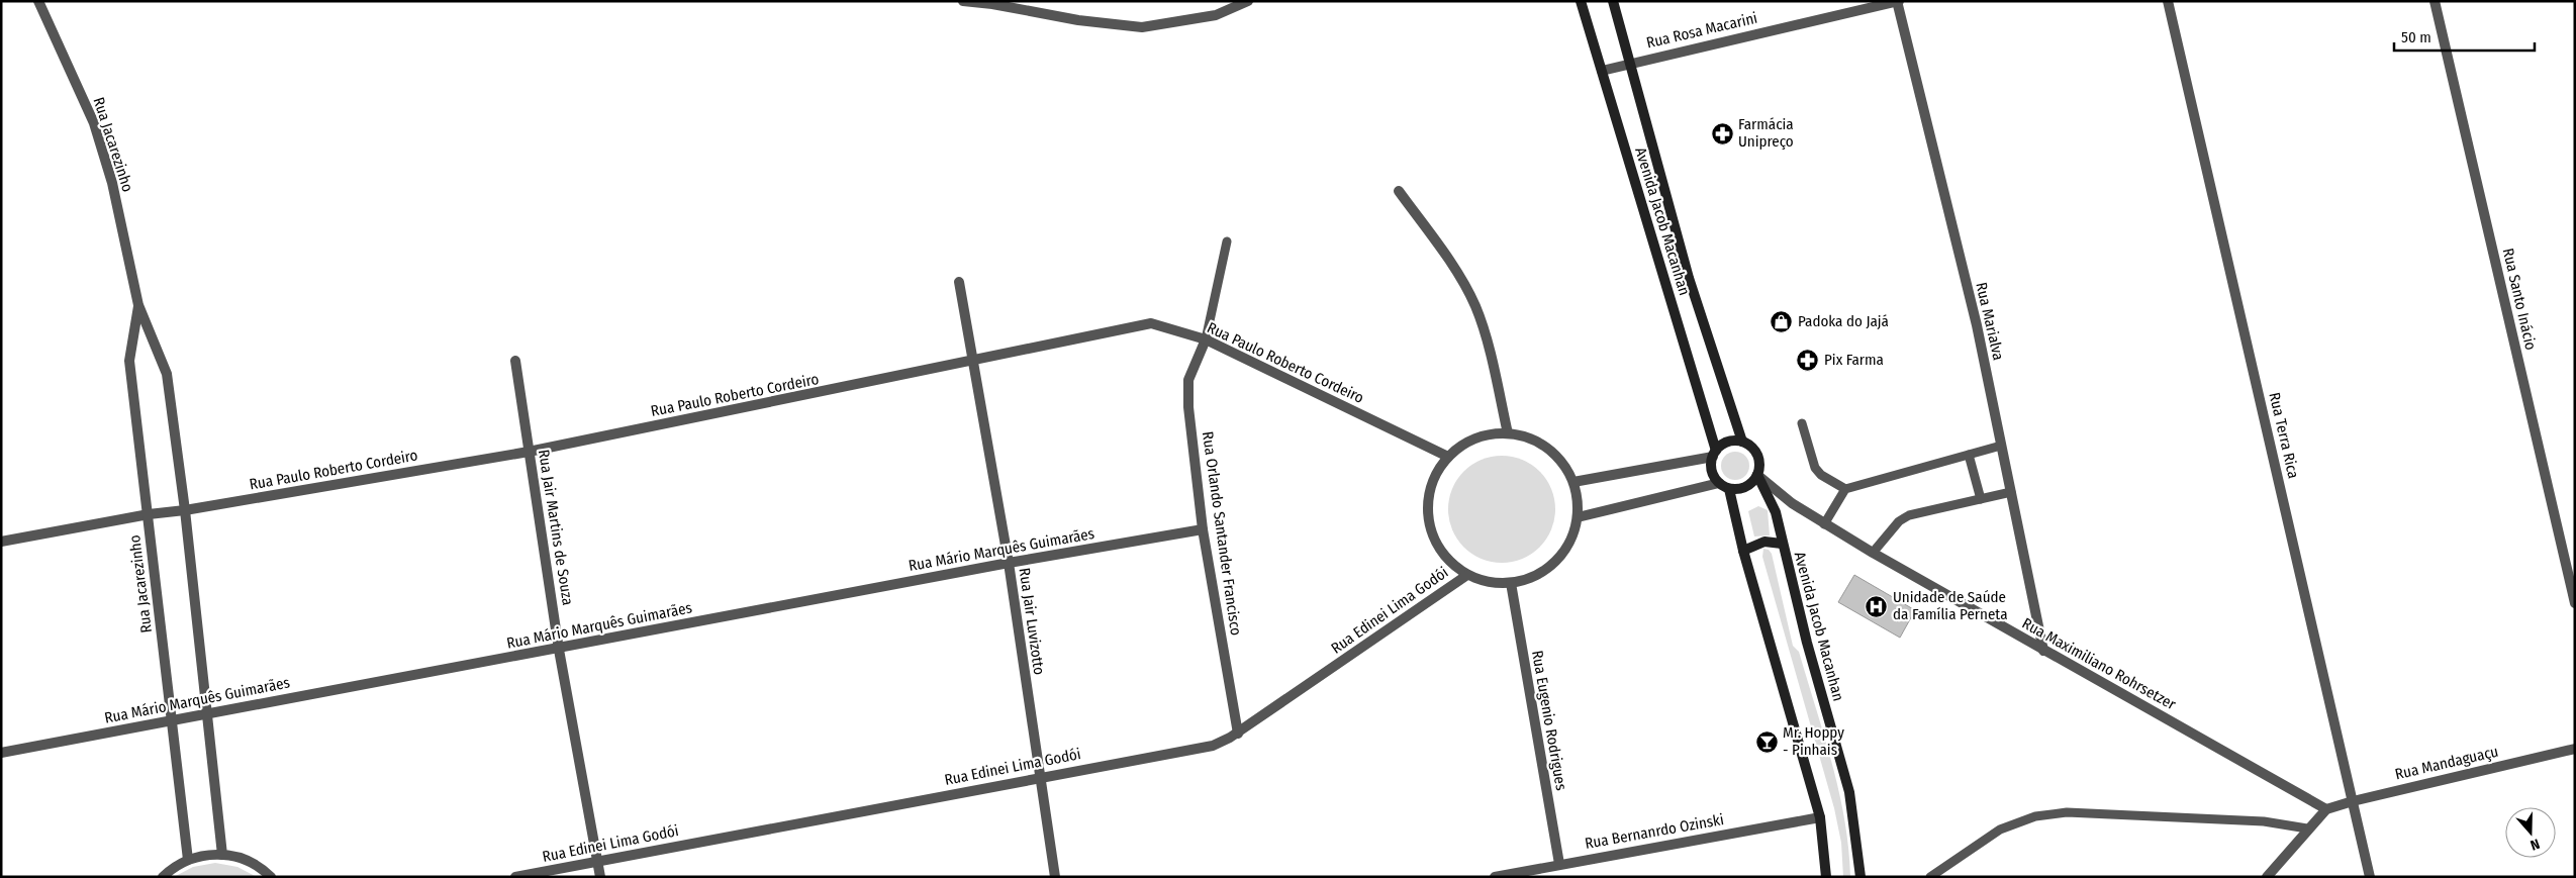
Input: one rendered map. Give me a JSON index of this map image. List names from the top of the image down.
{
  "streets": {
    "main road": ["Avenida Jacob Macanhan"],
    "street": [
      "Rua Rosa Macarini",
      "Rua Jacarezinho",
      "Rua Santo Inácio",
      "Rua Marialva",
      "Rua Paulo Roberto Cordeiro",
      "Rua Terra Rica",
      "Rua Jair Martins de Souza",
      "Rua Orlando Santander Francisco",
      "Rua Mário Marquês Guimarães",
      "Rua Edinei Lima Godói",
      "Rua Jair Luvizotto",
      "Rua Maximiliano Rohrsetzer",
      "Rua Eugenio Rodrigues",
      "Rua Mandaguaçu",
      "Rua Bernanrdo Ozinski"
    ]
  },
  "crossings": [
    ["Rua Rosa Macarini", "Avenida Jacob Macanhan"],
    ["Rua Rosa Macarini", "Rua Marialva"],
    ["Rua Jacarezinho", "Rua Paulo Roberto Cordeiro"],
    ["Rua Jacarezinho", "Rua Mário Marquês Guimarães"],
    ["Avenida Jacob Macanhan", "Rua Maximiliano Rohrsetzer"],
    ["Rua Marialva", "Rua Maximiliano Rohrsetzer"],
    ["Rua Paulo Roberto Cordeiro", "Rua Jair Martins de Souza"],
    ["Rua Paulo Roberto Cordeiro", "Rua Orlando Santander Francisco"],
    ["Rua Paulo Roberto Cordeiro", "Rua Edinei Lima Godói"],
    ["Rua Paulo Roberto Cordeiro", "Rua Jair Luvizotto"],
    ["Rua Paulo Roberto Cordeiro", "Rua Eugenio Rodrigues"],
    ["Rua Terra Rica", "Rua Mandaguaçu"],
    ["Rua Jair Martins de Souza", "Rua Mário Marquês Guimarães"],
    ["Rua Jair Martins de Souza", "Rua Edinei Lima Godói"],
    ["Rua Orlando Santander Francisco", "Rua Mário Marquês Guimarães"],
    ["Rua Orlando Santander Francisco", "Rua Edinei Lima Godói"],
    ["Rua Mário Marquês Guimarães", "Rua Jair Luvizotto"],
    ["Rua Edinei Lima Godói", "Rua Jair Luvizotto"],
    ["Rua Edinei Lima Godói", "Rua Eugenio Rodrigues"],
    ["Rua Maximiliano Rohrsetzer", "Rua Mandaguaçu"],
    ["Rua Eugenio Rodrigues", "Rua Bernanrdo Ozinski"]
  ],
  "places": {
    "pharmacy": ["Farmácia Unipreço", "Pix Farma"],
    "shop": ["Padoka do Jajá"],
    "hospital": ["Unidade de Saúde da Família Perneta"],
    "bar": ["Mr. Hoppy - Pinhais"]
  },
  "scale_bar": "50 m",
  "north": "bottom"
}
